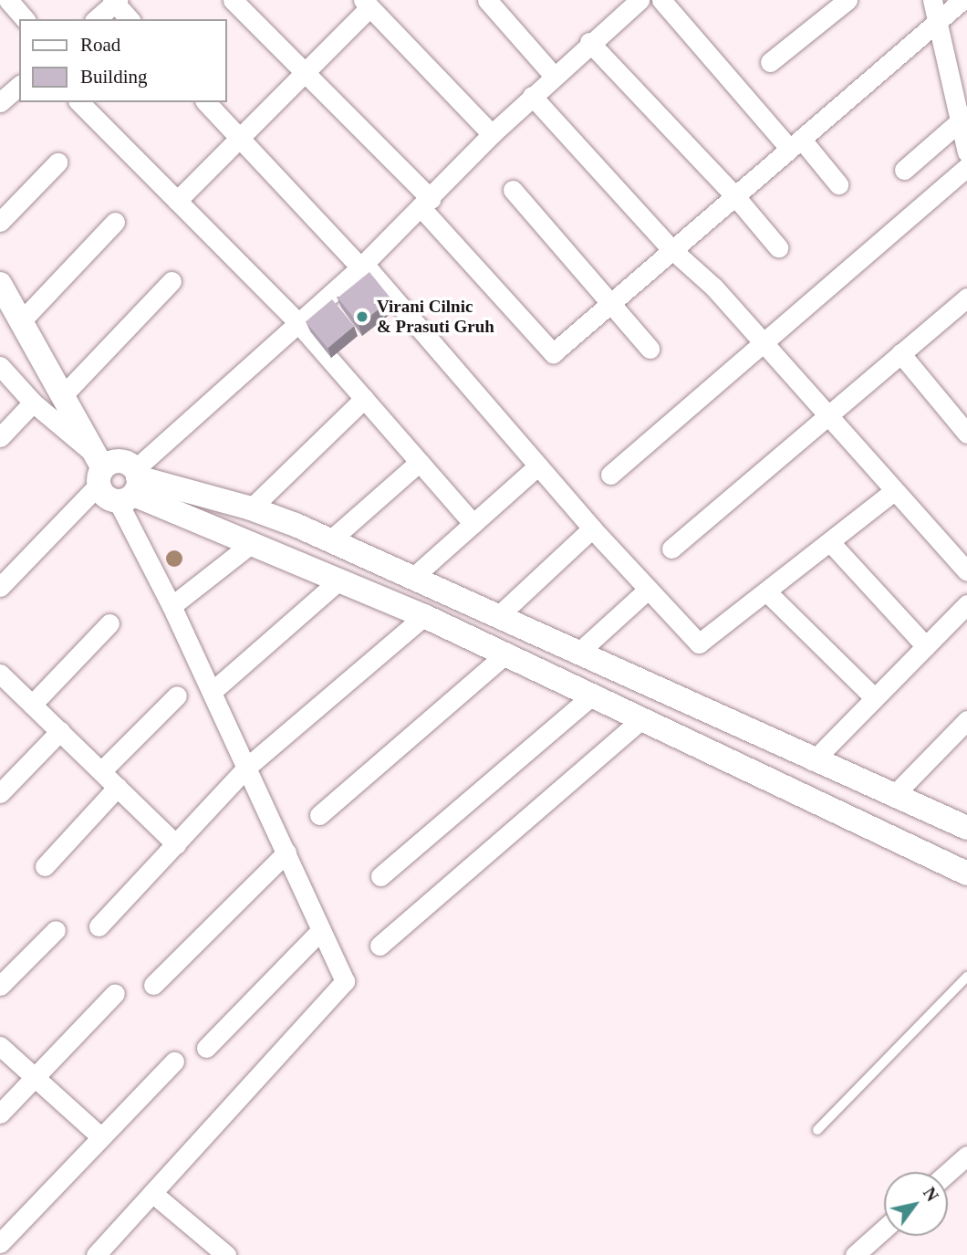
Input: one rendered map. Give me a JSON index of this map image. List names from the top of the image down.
{
  "places": ["Virani Cilnic & Prasuti Gruh"],
  "legend": ["Road", "Building"],
  "north": "top right"
}
